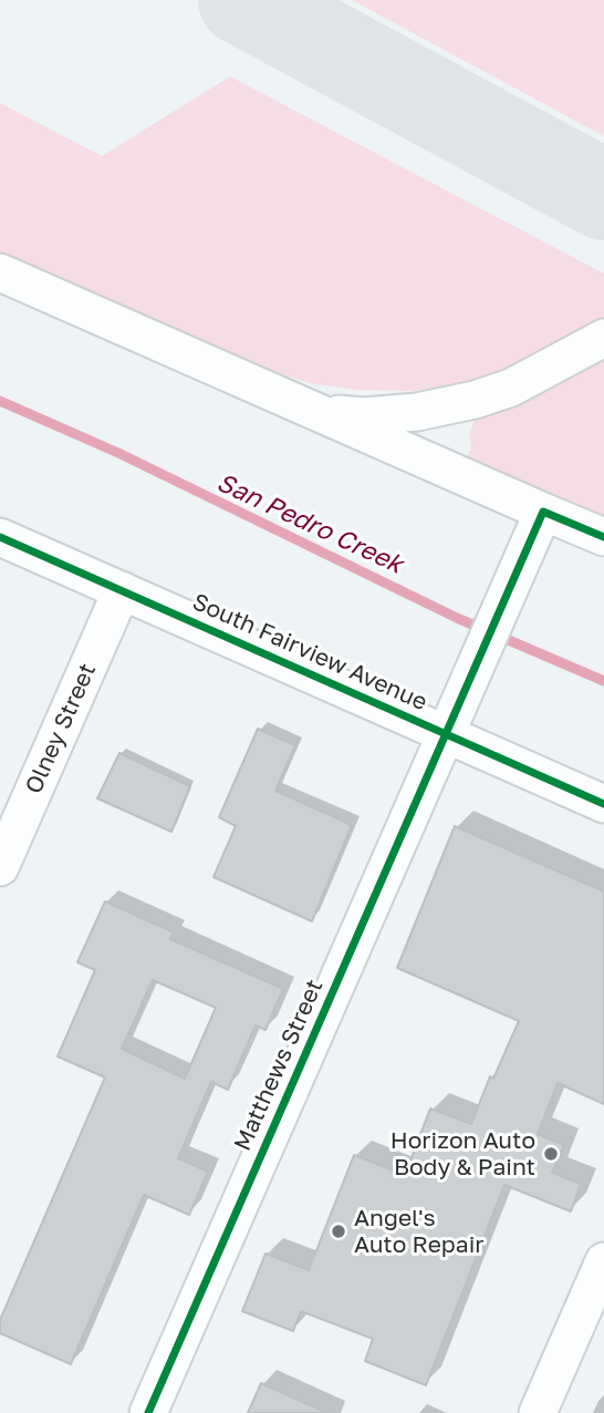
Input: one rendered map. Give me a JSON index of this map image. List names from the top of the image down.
{
  "streets": {
    "street": ["South Fairview Avenue", "Olney Street", "Matthews Street"]
  },
  "crossings": [
    ["South Fairview Avenue", "Olney Street"],
    ["South Fairview Avenue", "Matthews Street"]
  ],
  "water": ["San Pedro Creek"],
  "places": ["Horizon Auto Body & Paint", "Angel's Auto Repair"]
}
